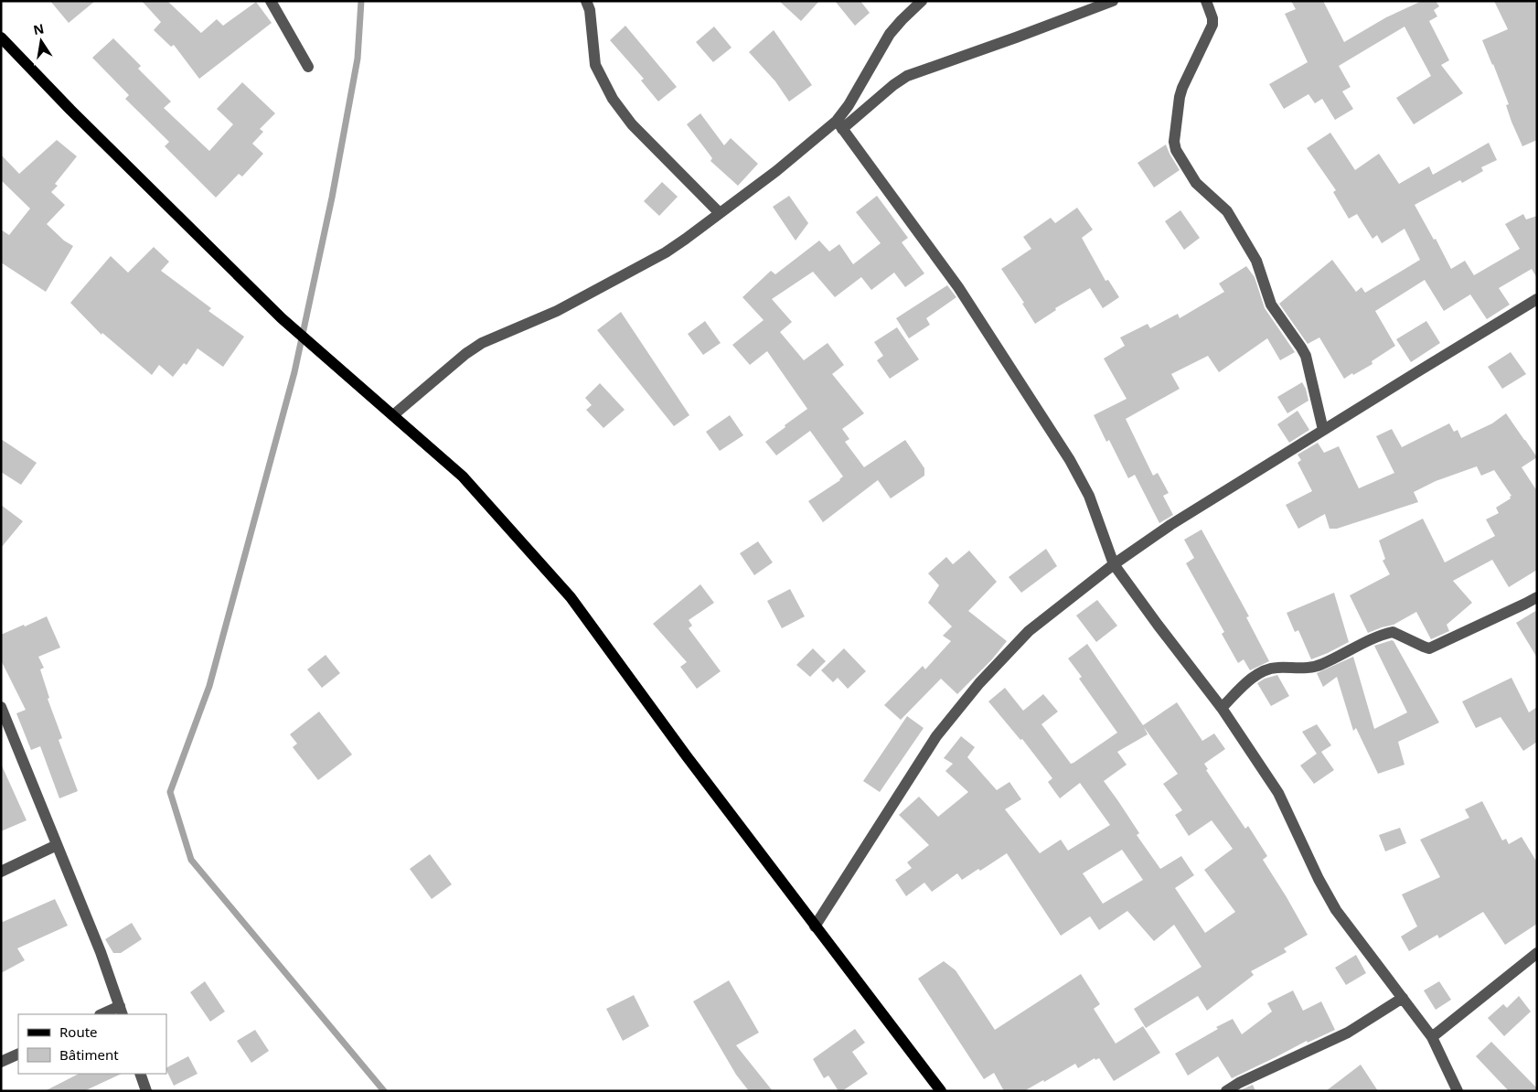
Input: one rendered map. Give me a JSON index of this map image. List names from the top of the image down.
{
  "legend": ["Route", "Bâtiment"],
  "north": "top"
}
